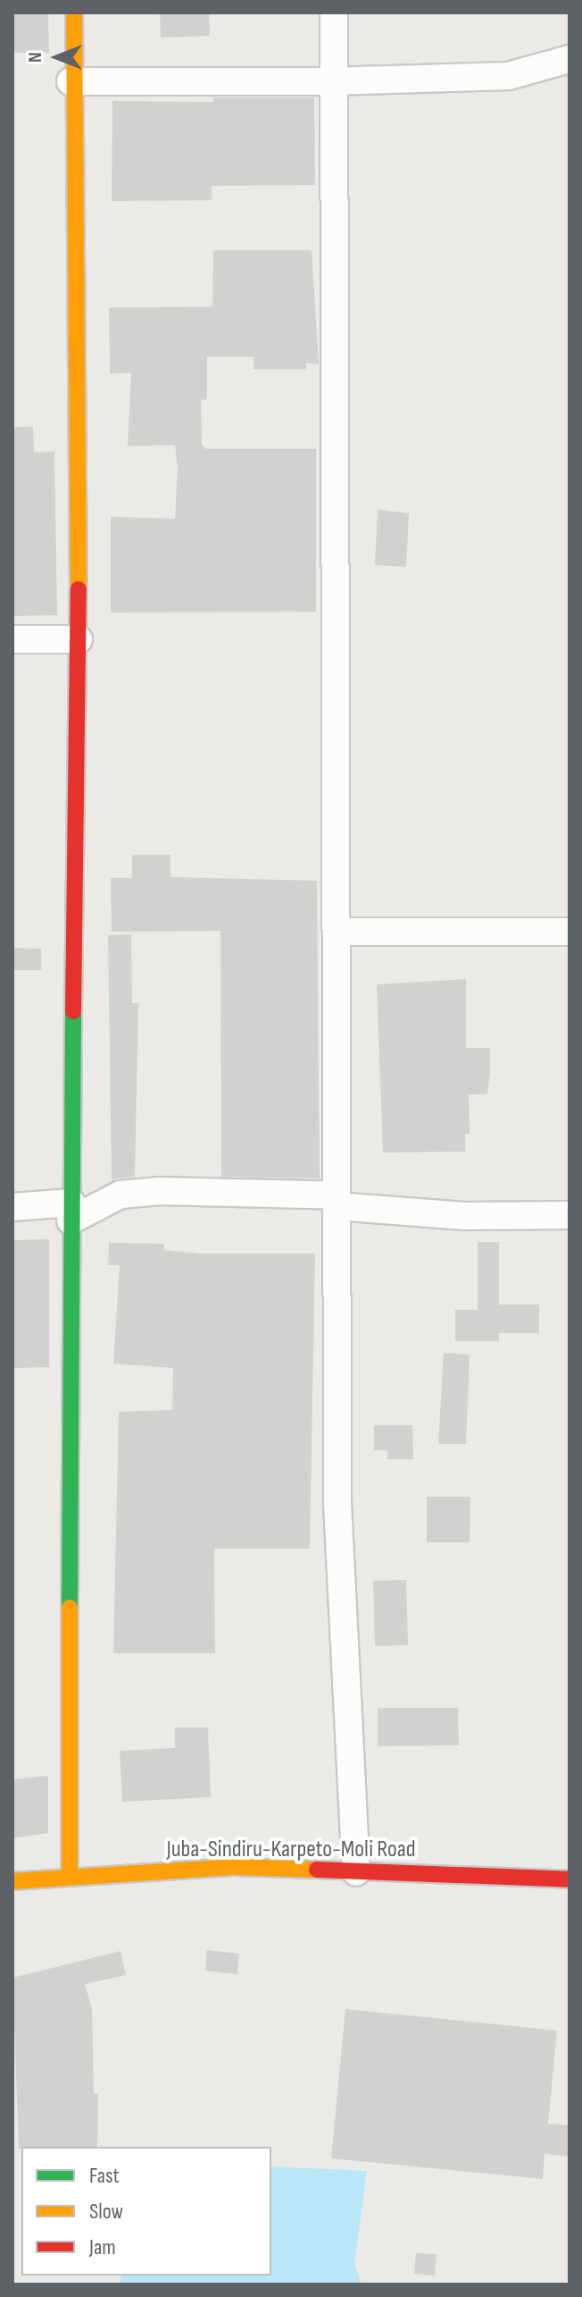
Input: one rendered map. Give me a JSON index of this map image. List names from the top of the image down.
{
  "streets": {
    "street": ["Juba-Sindiru-Karpeto-Moli Road"]
  },
  "legend": ["Fast", "Slow", "Jam"],
  "north": "left"
}
